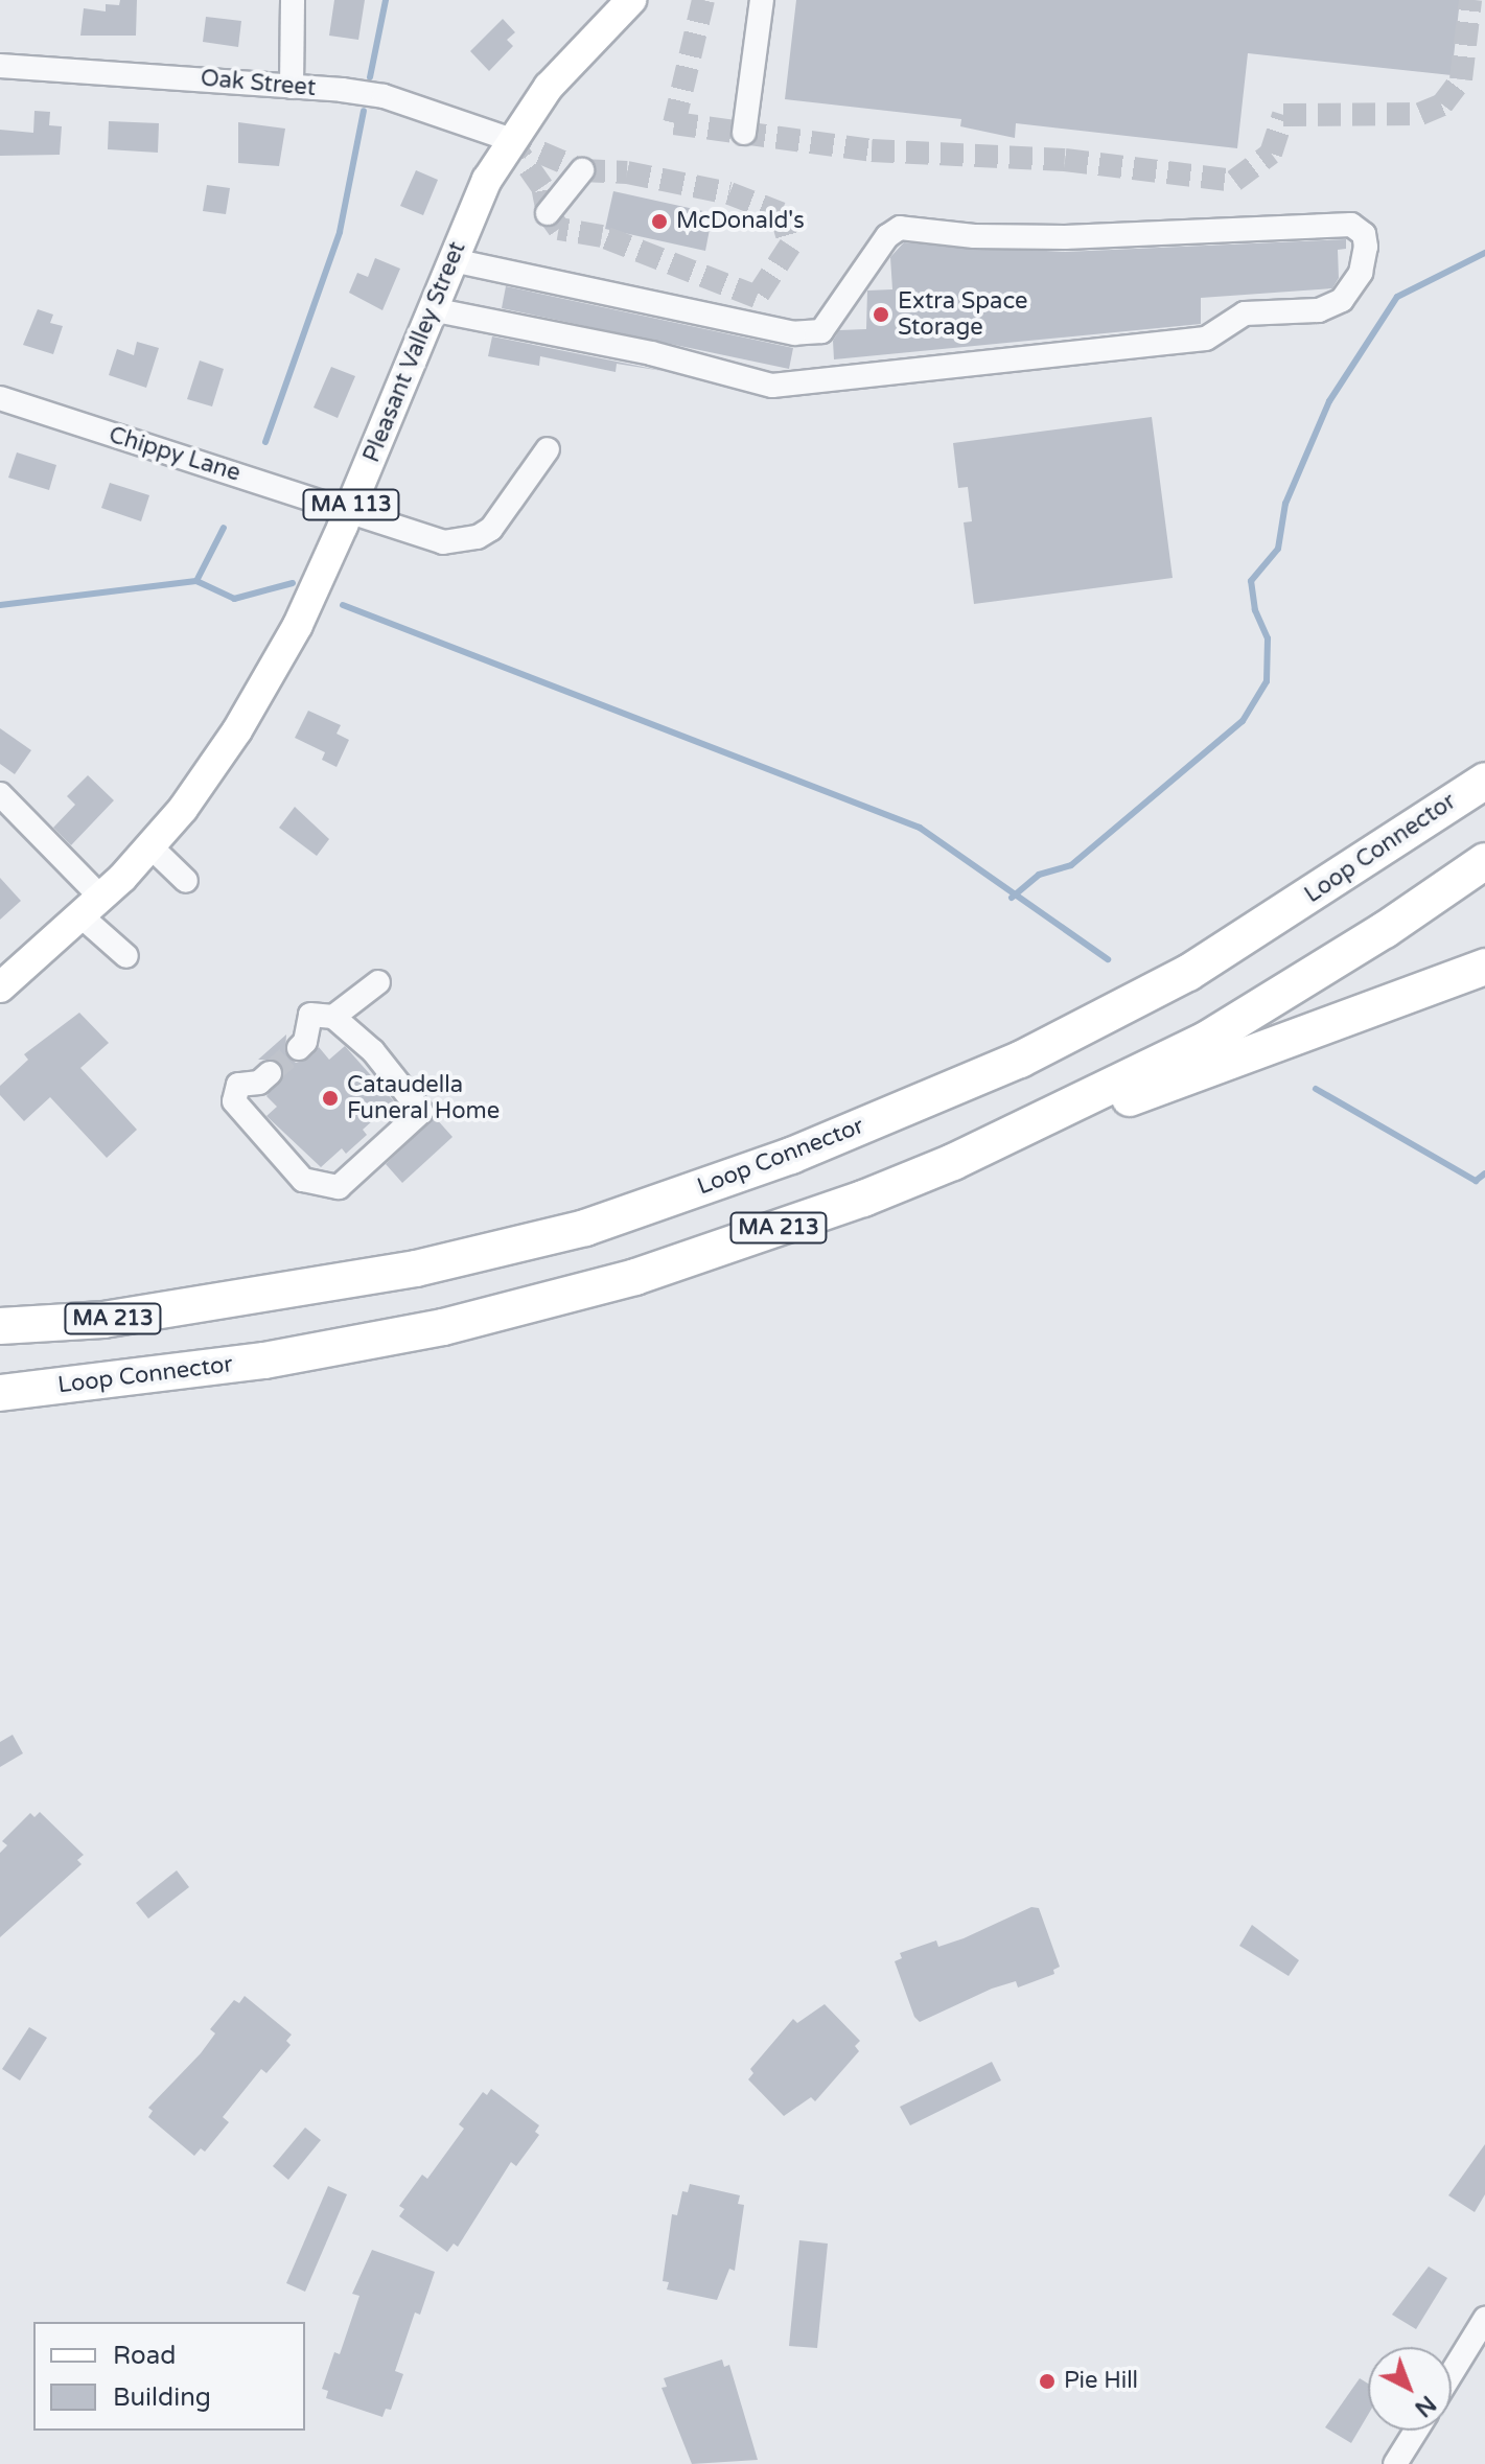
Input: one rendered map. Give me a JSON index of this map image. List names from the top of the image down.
{
  "streets": {
    "highway": ["Loop Connector", "MA 213"],
    "main road": ["Pleasant Valley Street", "MA 113"],
    "street": ["Oak Street", "Chippy Lane"]
  },
  "crossings": [
    ["Oak Street", "Pleasant Valley Street"],
    ["Pleasant Valley Street", "Chippy Lane"]
  ],
  "places": [
    "McDonald's",
    "Extra Space Storage",
    "Cataudella Funeral Home",
    "Pie Hill"
  ],
  "legend": ["Road", "Building"],
  "north": "bottom right"
}
